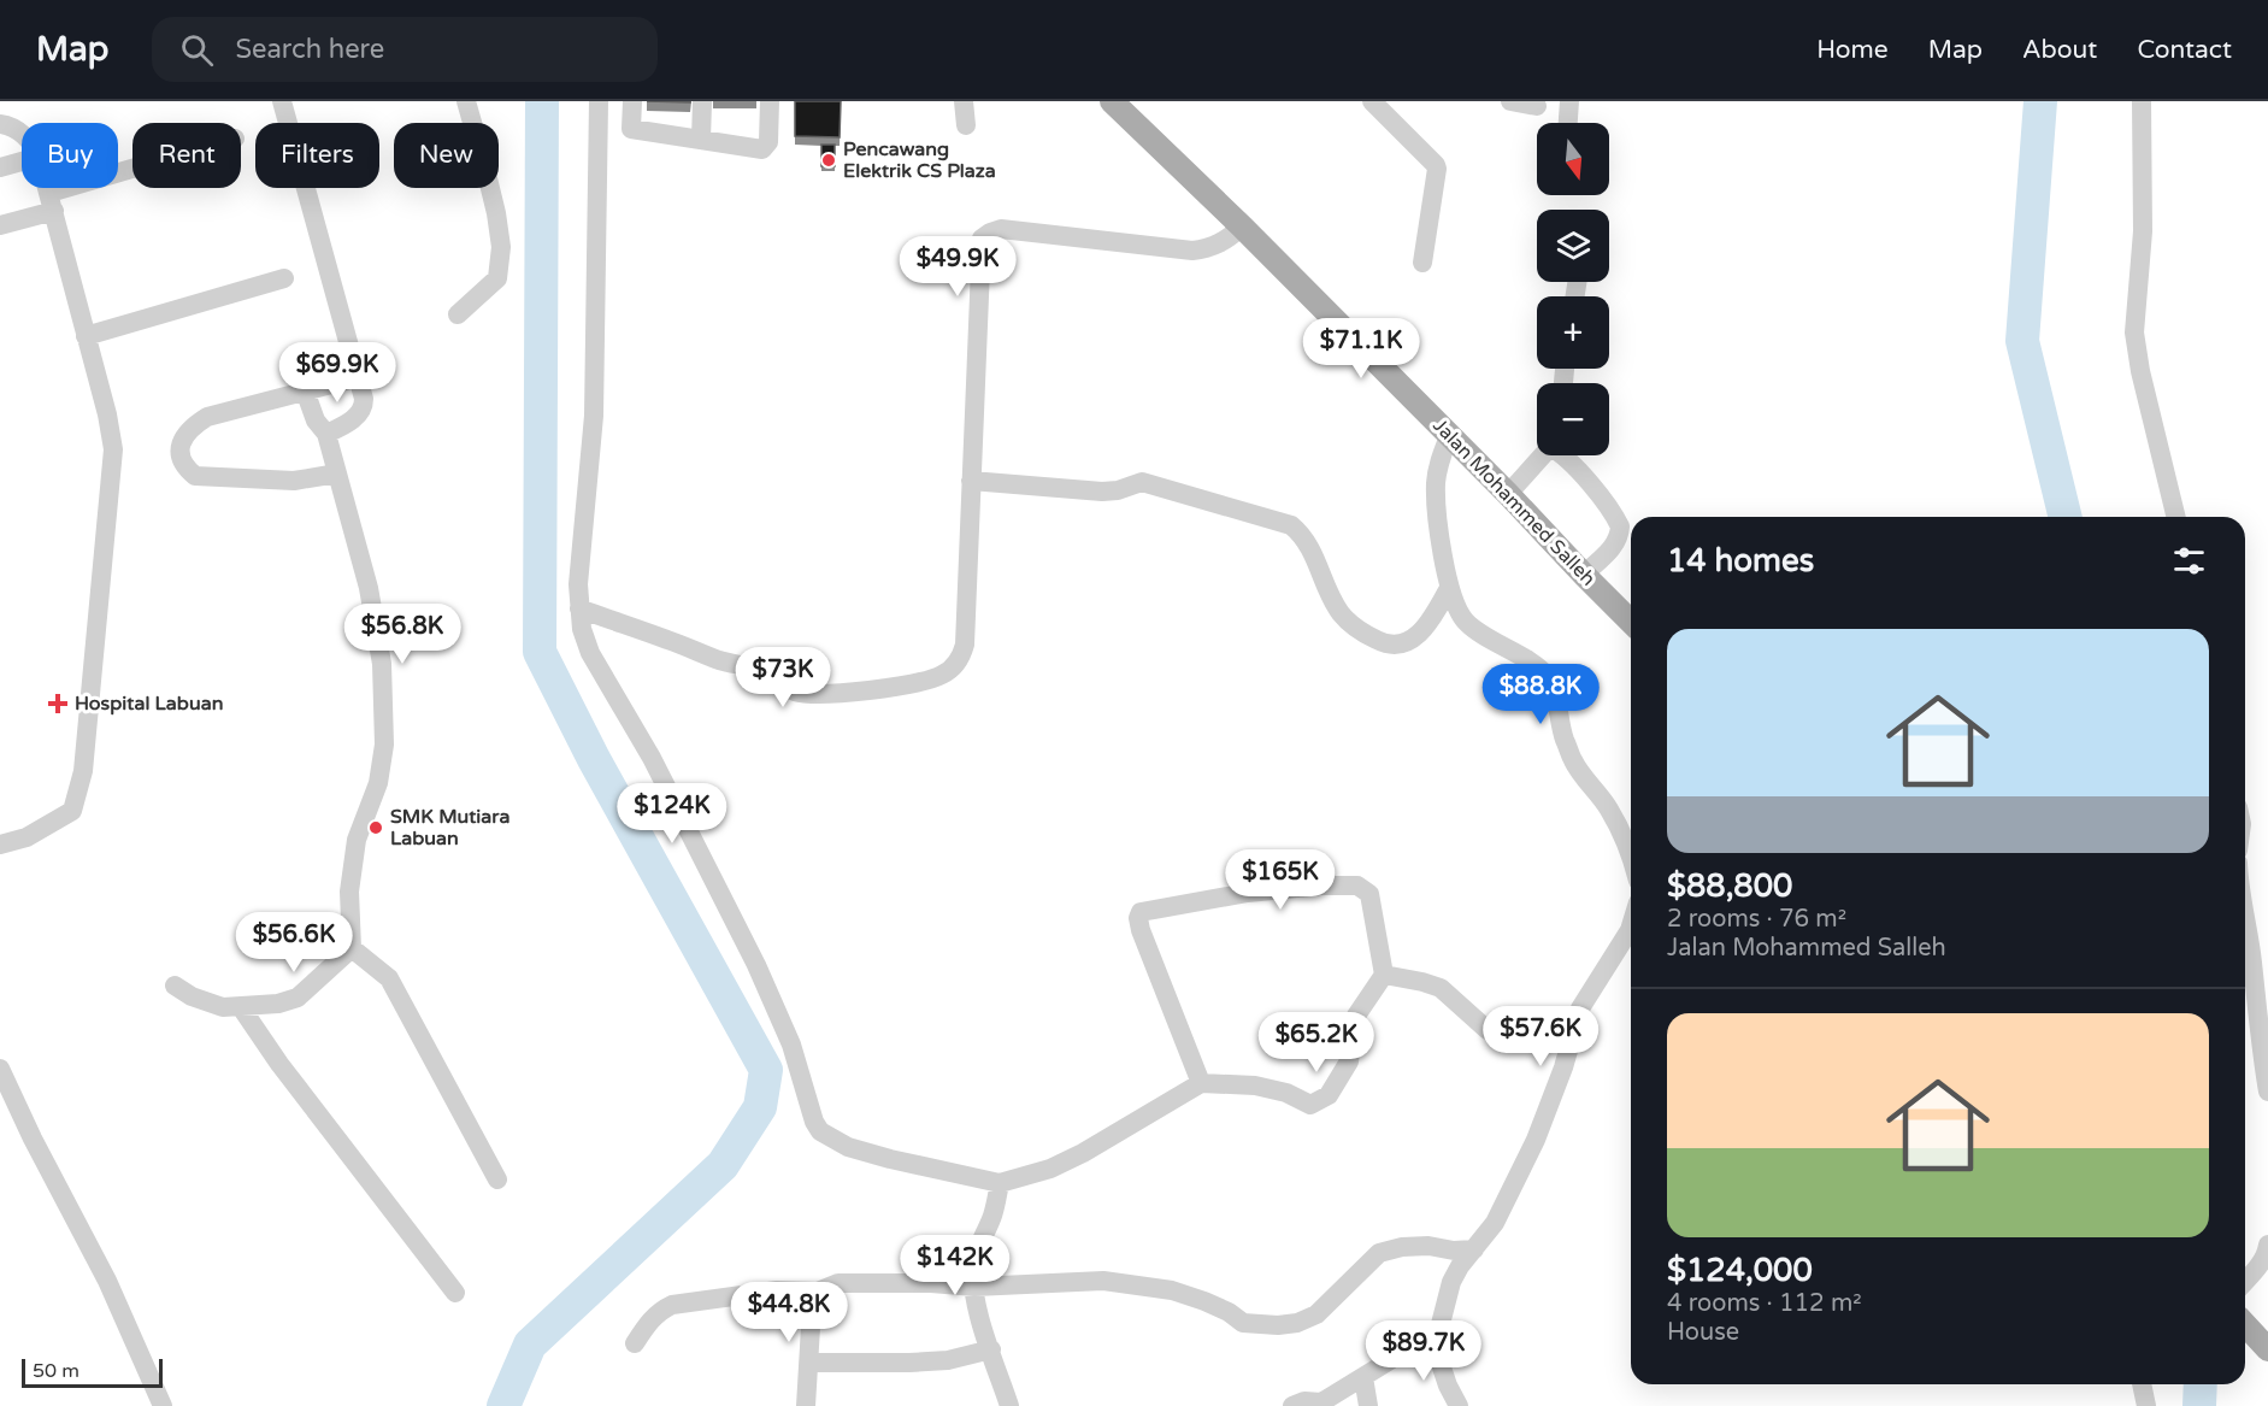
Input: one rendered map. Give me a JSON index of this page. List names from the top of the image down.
{
  "streets": {
    "main road": ["Jalan Mohammed Salleh"]
  },
  "places": {
    "other": ["Pencawang Elektrik CS Plaza", "SMK Mutiara Labuan"],
    "health": ["Hospital Labuan"]
  },
  "scale_bar": "50 m",
  "north": "bottom",
  "page": {
    "header": "Map",
    "search": "Search here",
    "nav": [
      "Home",
      "Map",
      "About",
      "Contact"
    ],
    "map_buttons": ["+", "−"],
    "chip": [
      "Buy",
      "Rent",
      "Filters",
      "New"
    ],
    "price": [
      "$49.9K",
      "$71.1K",
      "$69.9K",
      "$56.8K",
      "$73K",
      "$88.8K",
      "$124K",
      "$165K",
      "$56.6K",
      "$57.6K",
      "$65.2K",
      "$142K",
      "$44.8K",
      "$89.7K"
    ],
    "heading": "14 homes",
    "list": [
      {
        "name": "$88,800",
        "note": "2 rooms · 76 m² · Jalan Mohammed Salleh"
      },
      {
        "name": "$124,000",
        "note": "4 rooms · 112 m² · House"
      }
    ],
    "scale": "50 m"
  }
}
